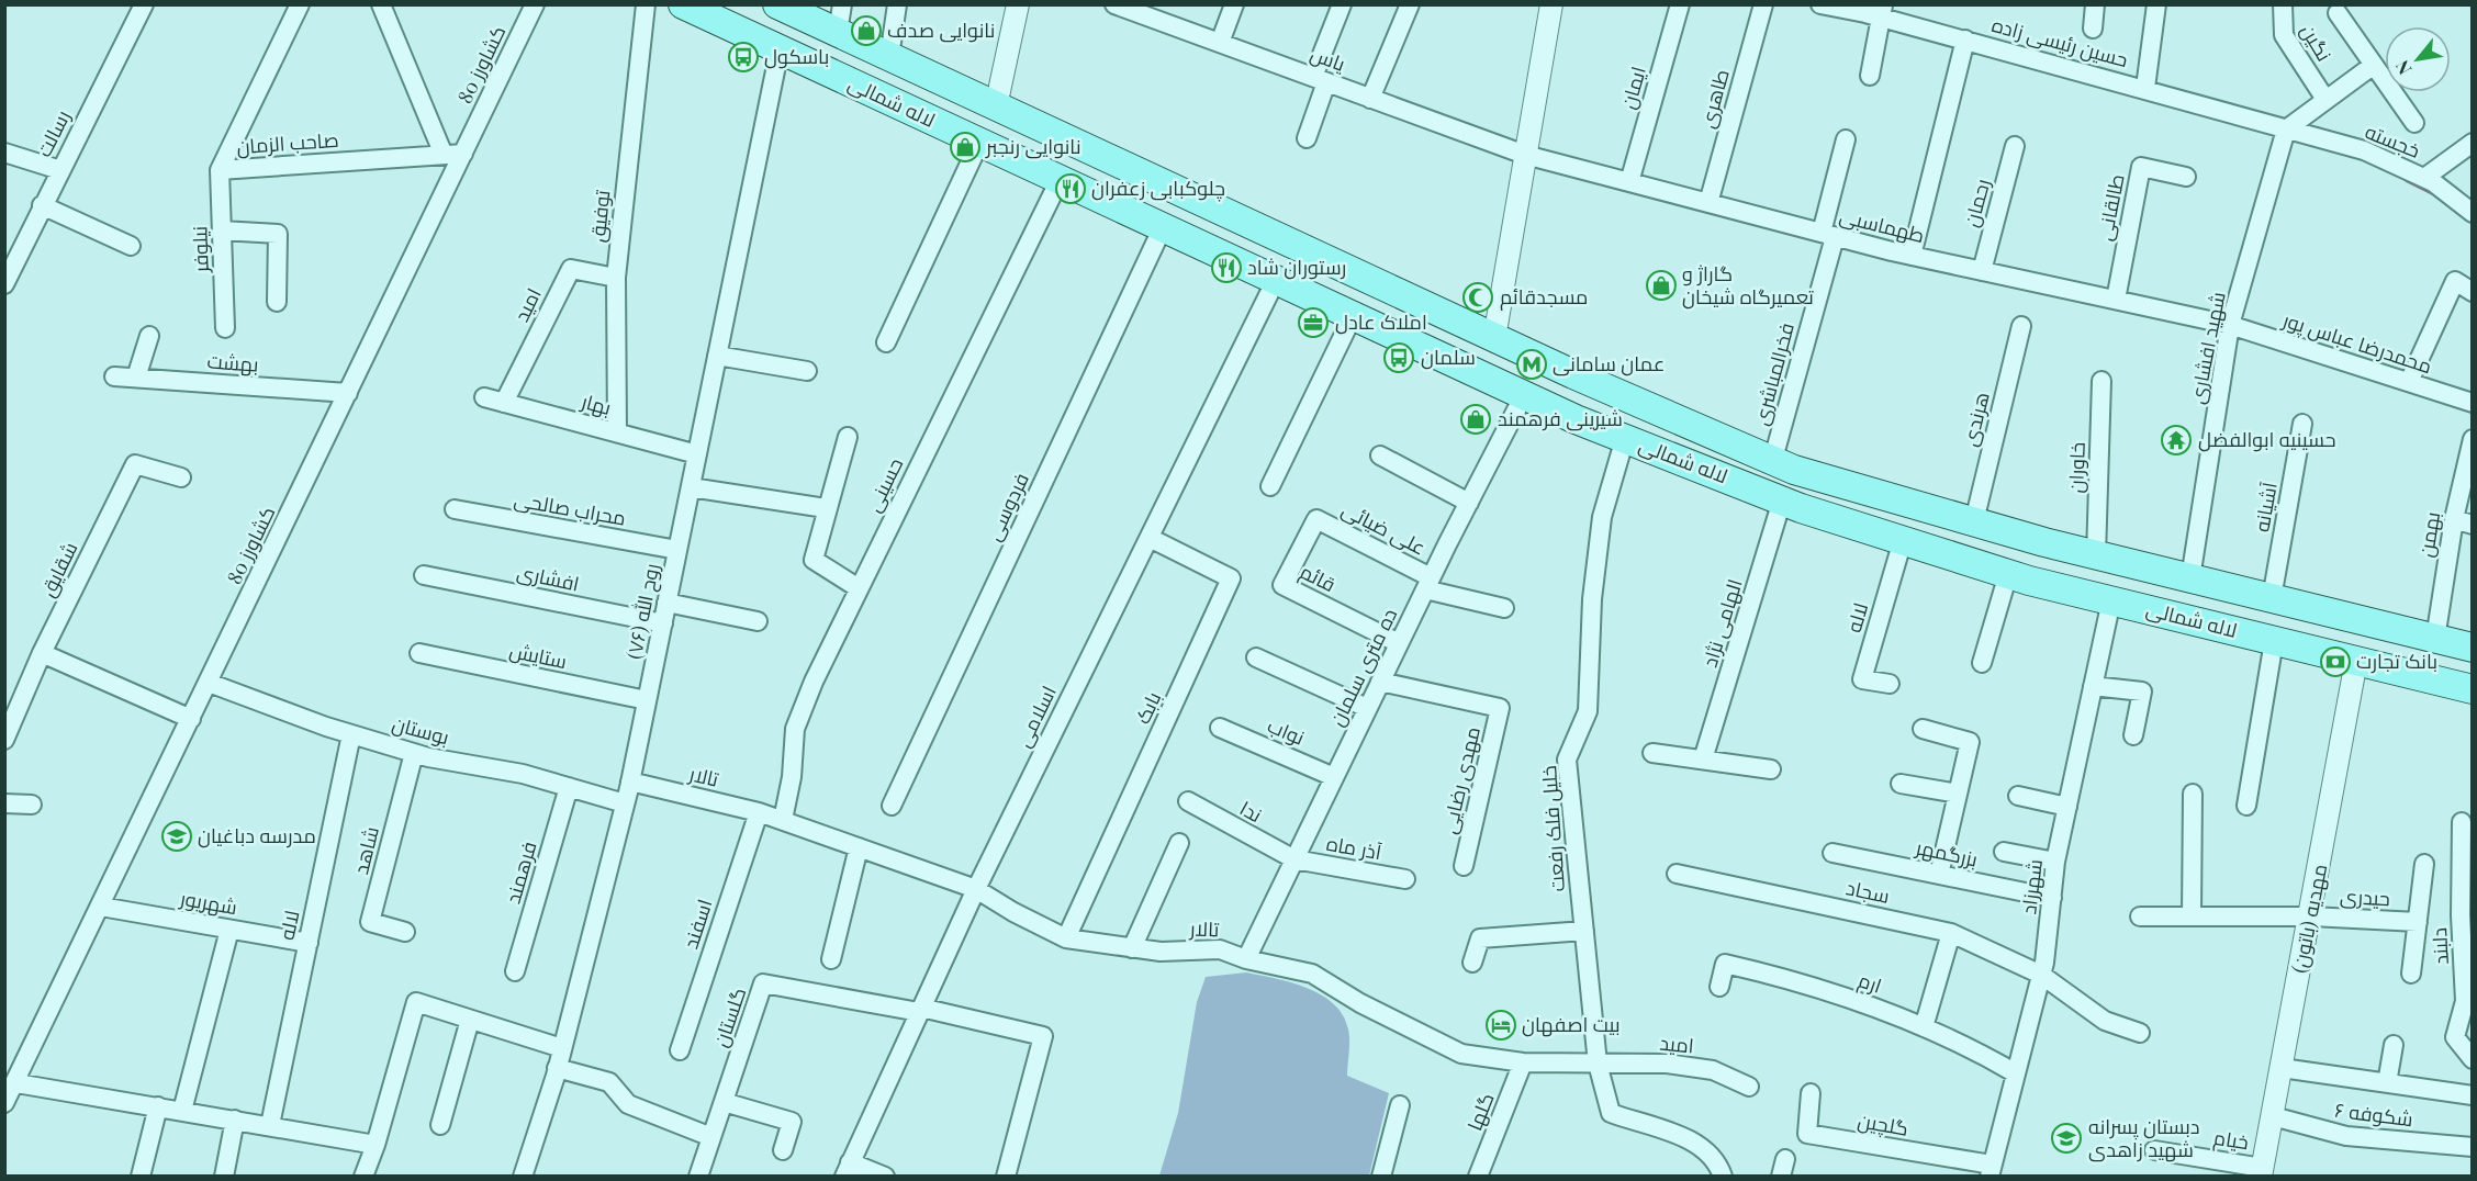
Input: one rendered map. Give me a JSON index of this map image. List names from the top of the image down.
{
  "streets": {
    "main road": ["لاله شمالی"],
    "street": [
      "حسین رئیسی زاده",
      "نگین",
      "یاس",
      "کشاورز 80",
      "ایمان",
      "طاهری",
      "رسالت",
      "خجسته",
      "صاحب الزمان",
      "رحمان",
      "طالقانی",
      "توفیق",
      "طهماسبی",
      "نیلوفر",
      "امید",
      "محمدرضا عباس پور",
      "شهید افشاری",
      "بهشت",
      "فخرالمباشری",
      "بهار",
      "هرندی",
      "خاوران",
      "حسینی",
      "فردوسی",
      "آشیانه",
      "محراب صالحی",
      "علی ضیائی",
      "بهمن",
      "شقایق",
      "افشاری",
      "قائم",
      "روح الله (۷۶)",
      "لاله",
      "الهامی نژاد",
      "ستایش",
      "ده متری سلمان",
      "بابک",
      "اسلامی",
      "بوستان",
      "نواب",
      "تالار",
      "مهدی رضایی",
      "ندا",
      "خلیل فلک رفعت",
      "آذر ماه",
      "شاهد",
      "بزرگمهر",
      "فرهمند",
      "شهرزاد",
      "سجاد",
      "حیدری",
      "شهریور",
      "مهدیه (باتون)",
      "اسفند",
      "دلبند",
      "ارم",
      "گلستان",
      "گلها",
      "شکوفه ۶",
      "گلچین",
      "خیام"
    ]
  },
  "crossings": [
    ["حسین رئیسی زاده", "خجسته"],
    ["حسین رئیسی زاده", "شهید افشاری"],
    ["یاس", "طهماسبی"],
    ["کشاورز 80", "صاحب الزمان"],
    ["کشاورز 80", "بهشت"],
    ["کشاورز 80", "بوستان"],
    ["کشاورز 80", "شهریور"],
    ["ایمان", "طهماسبی"],
    ["طاهری", "طهماسبی"],
    ["لاله شمالی", "شهید افشاری"],
    ["لاله شمالی", "هرندی"],
    ["لاله شمالی", "خاوران"],
    ["لاله شمالی", "حسینی"],
    ["لاله شمالی", "فردوسی"],
    ["لاله شمالی", "آشیانه"],
    ["لاله شمالی", "بهمن"],
    ["لاله شمالی", "روح الله (۷۶)"],
    ["لاله شمالی", "لاله"],
    ["لاله شمالی", "الهامی نژاد"],
    ["لاله شمالی", "ده متری سلمان"],
    ["لاله شمالی", "اسلامی"],
    ["لاله شمالی", "خلیل فلک رفعت"],
    ["لاله شمالی", "شهرزاد"],
    ["لاله شمالی", "مهدیه (باتون)"],
    ["خجسته", "شهید افشاری"],
    ["صاحب الزمان", "نیلوفر"],
    ["رحمان", "طهماسبی"],
    ["طالقانی", "طهماسبی"],
    ["توفیق", "امید"],
    ["توفیق", "بهار"],
    ["طهماسبی", "محمدرضا عباس پور"],
    ["طهماسبی", "شهید افشاری"],
    ["طهماسبی", "فخرالمباشری"],
    ["امید", "بهار"],
    ["امید", "تالار"],
    ["امید", "خلیل فلک رفعت"],
    ["محمدرضا عباس پور", "شهید افشاری"],
    ["بهار", "روح الله (۷۶)"],
    ["حسینی", "تالار"],
    ["محراب صالحی", "روح الله (۷۶)"],
    ["علی ضیائی", "قائم"],
    ["علی ضیائی", "ده متری سلمان"],
    ["افشاری", "روح الله (۷۶)"],
    ["قائم", "ده متری سلمان"],
    ["روح الله (۷۶)", "ستایش"],
    ["روح الله (۷۶)", "بوستان"],
    ["روح الله (۷۶)", "تالار"],
    ["لاله", "بوستان"],
    ["لاله", "شهریور"],
    ["ده متری سلمان", "نواب"],
    ["ده متری سلمان", "تالار"],
    ["ده متری سلمان", "مهدی رضایی"],
    ["ده متری سلمان", "ندا"],
    ["ده متری سلمان", "آذر ماه"],
    ["بابک", "اسلامی"],
    ["بابک", "تالار"],
    ["اسلامی", "تالار"],
    ["اسلامی", "گلستان"],
    ["بوستان", "شاهد"],
    ["بوستان", "فرهمند"],
    ["تالار", "خلیل فلک رفعت"],
    ["تالار", "اسفند"],
    ["تالار", "گلها"],
    ["ندا", "آذر ماه"],
    ["بزرگمهر", "شهرزاد"],
    ["شهرزاد", "سجاد"],
    ["شهرزاد", "ارم"],
    ["شهرزاد", "گلچین"],
    ["حیدری", "مهدیه (باتون)"],
    ["مهدیه (باتون)", "شکوفه ۶"],
    ["مهدیه (باتون)", "خیام"]
  ],
  "places": {
    "shop": [
      "نانوایی صدف",
      "نانوایی رنجبر",
      "گاراژ و تعمیرگاه شیخان",
      "شیرینی فرهمند"
    ],
    "bus stop": ["باسکول", "سلمان"],
    "restaurant": ["چلوکبابی زعفران", "رستوران شاد"],
    "mosque": ["مسجدقائم"],
    "office": ["املاک عادل"],
    "metro station": ["عمان سامانی"],
    "temple": ["حسینیه ابوالفضل"],
    "bank": ["بانک تجارت"],
    "school or university": ["مدرسه دباغیان", "دبستان پسرانه شهید زاهدی"],
    "hotel": ["بيت اصفهان"]
  },
  "north": "bottom left"
}
